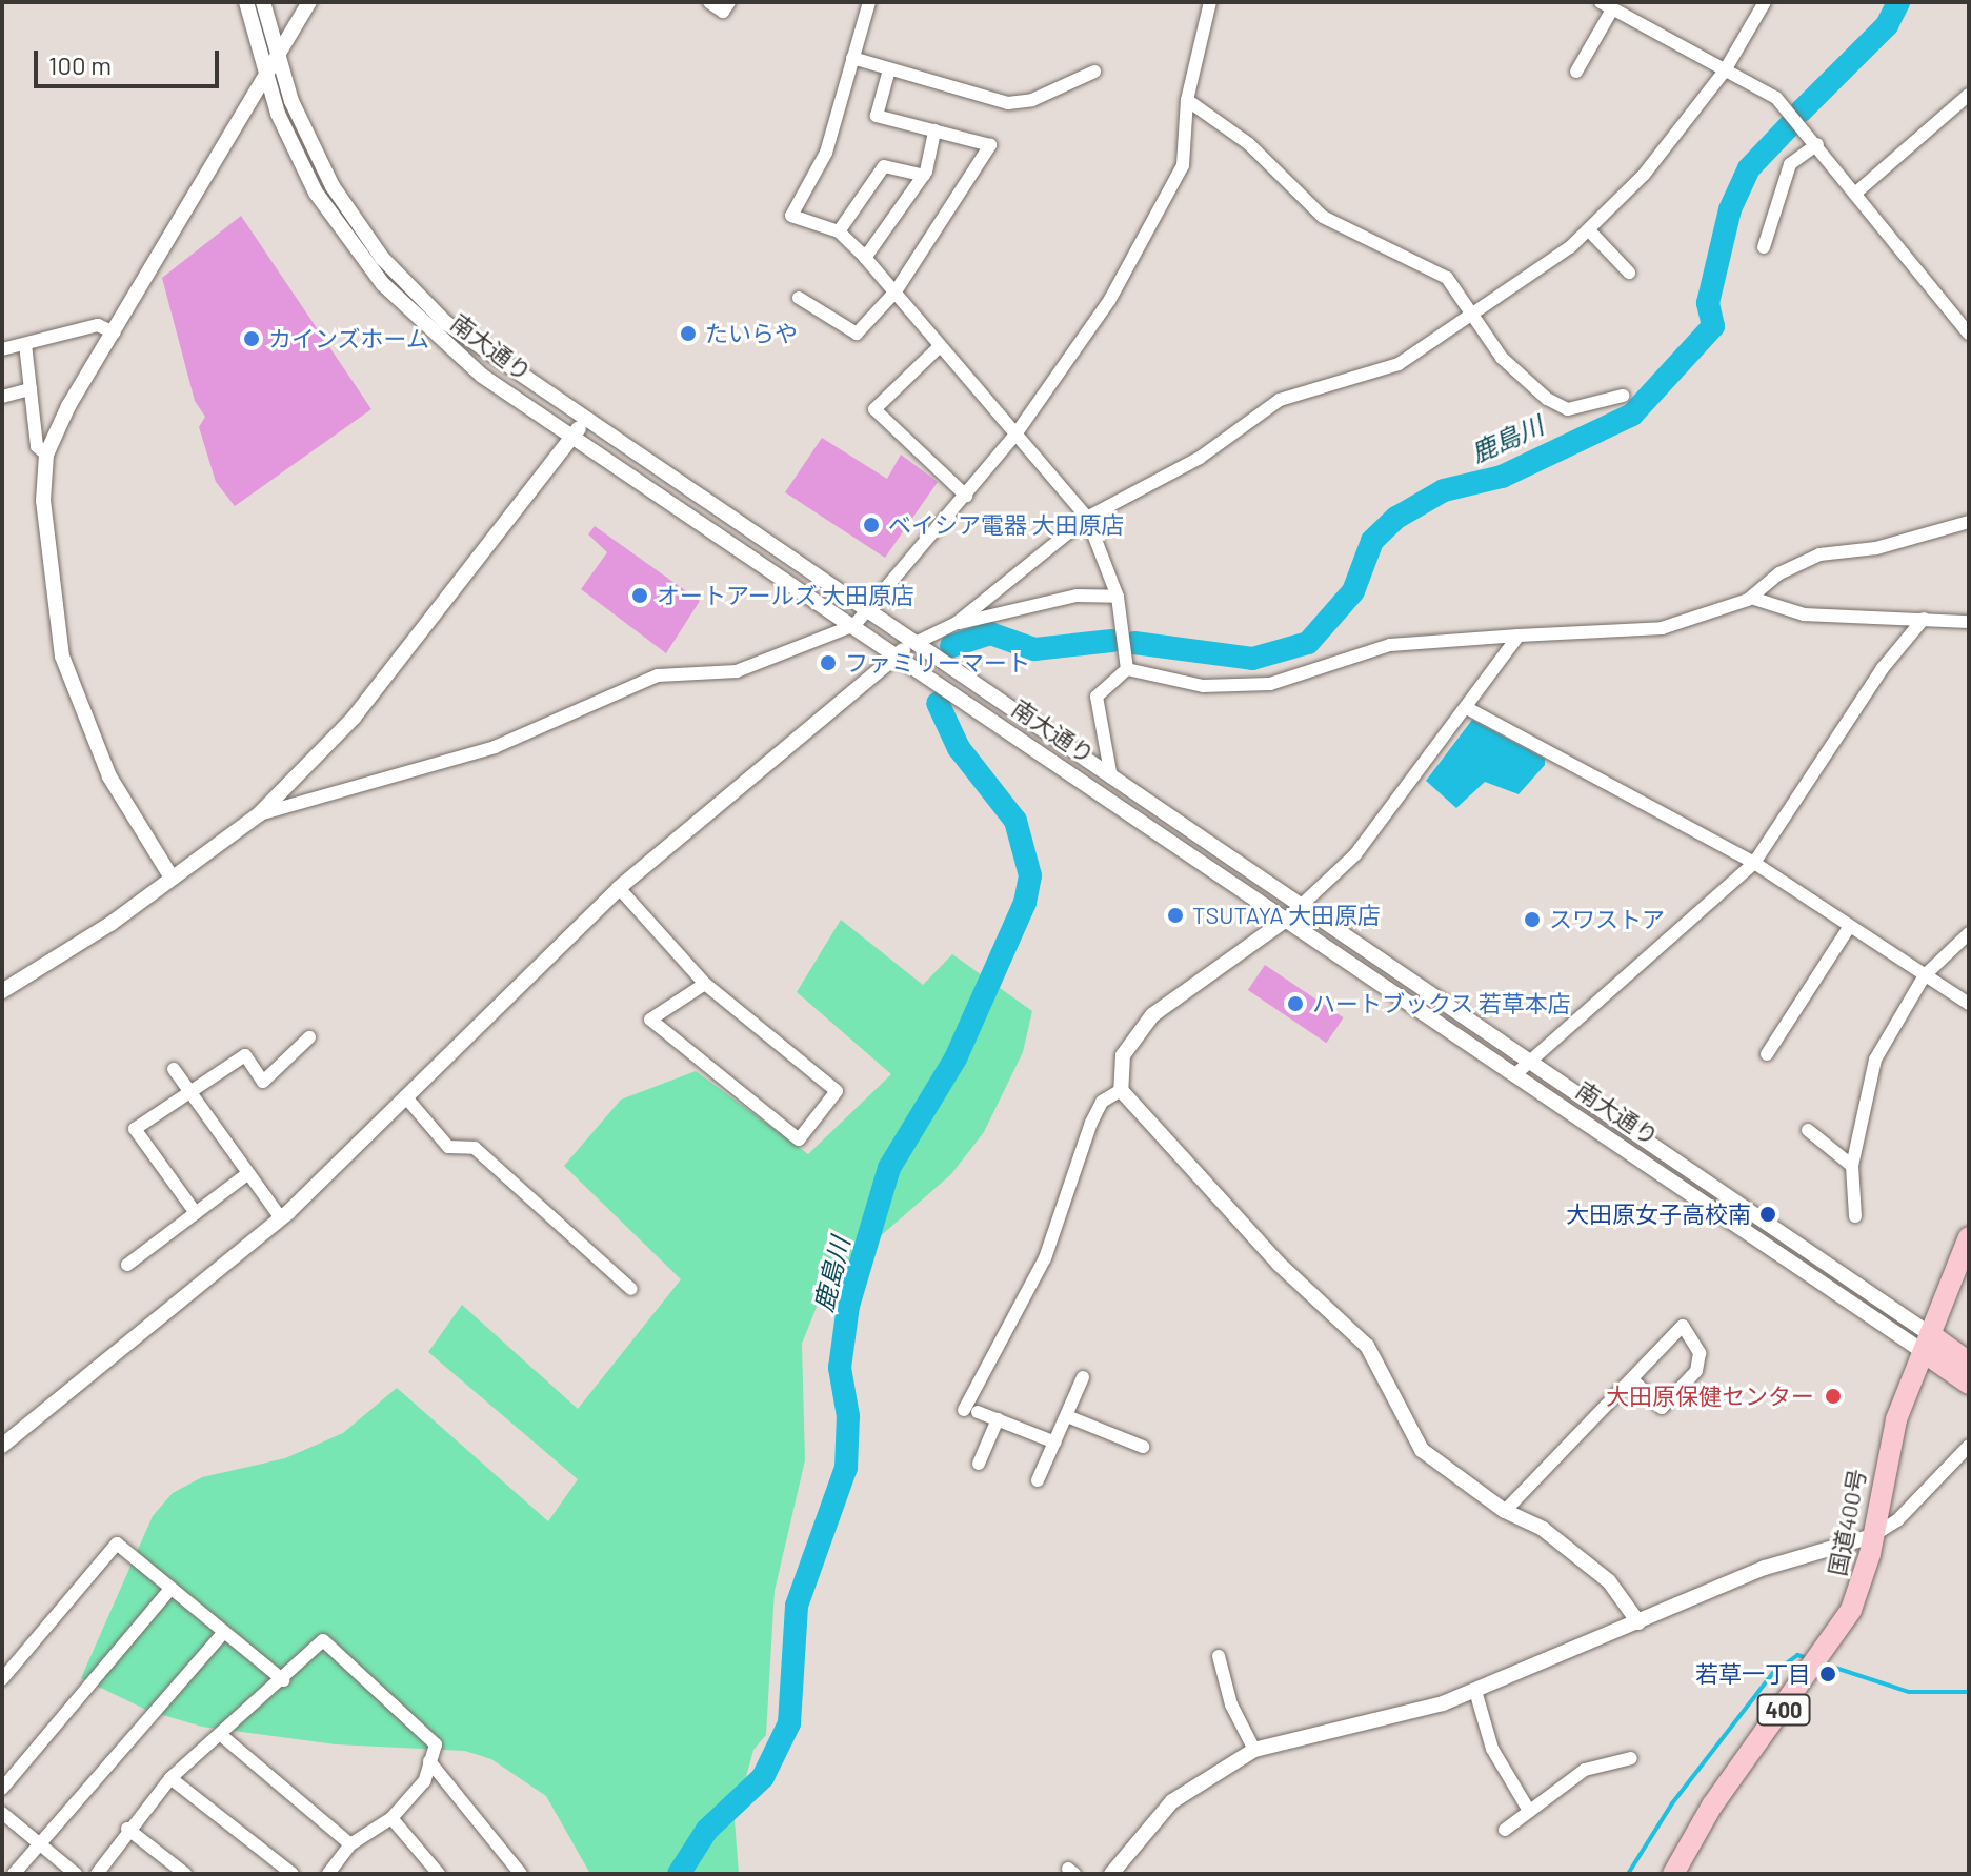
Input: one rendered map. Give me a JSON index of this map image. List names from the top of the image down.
{
  "streets": {
    "highway": ["南大通り", "国道400号", "400"]
  },
  "crossings": [
    ["南大通り", "国道400号"],
    ["南大通り", "400"],
    ["国道400号", "400"]
  ],
  "water": ["鹿島川"],
  "places": [
    "たいらや",
    "カインズホーム",
    "ベイシア電器 大田原店",
    "オートアールズ 大田原店",
    "ファミリーマート",
    "TSUTAYA 大田原店",
    "スワストア",
    "ハートブックス 若草本店",
    "大田原女子高校南",
    "大田原保健センター",
    "若草一丁目"
  ],
  "scale_bar": "100 m"
}
